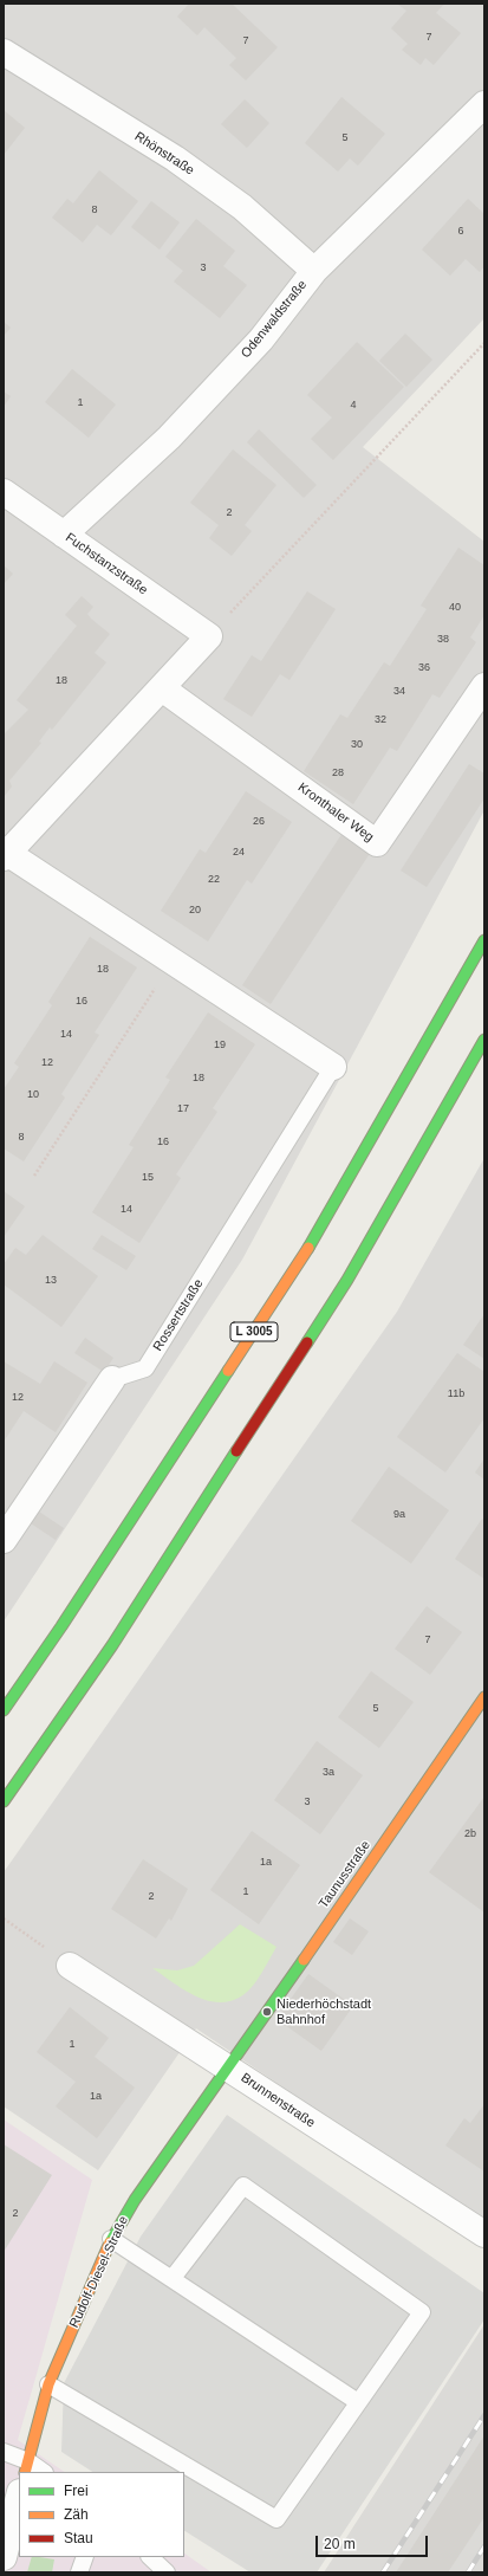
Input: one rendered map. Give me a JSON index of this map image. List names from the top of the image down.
{
  "streets": {
    "main road": ["L 3005", "Taunusstraße", "Rudolf-Diesel-Straße"],
    "street": [
      "Rhönstraße",
      "Odenwaldstraße",
      "Fuchstanzstraße",
      "Kronthaler Weg",
      "Rossertstraße",
      "Brunnenstraße"
    ]
  },
  "crossings": [
    ["Rhönstraße", "Odenwaldstraße"],
    ["Odenwaldstraße", "Fuchstanzstraße"],
    ["Taunusstraße", "Brunnenstraße"],
    ["Taunusstraße", "Rudolf-Diesel-Straße"],
    ["Brunnenstraße", "Rudolf-Diesel-Straße"]
  ],
  "places": ["Niederhöchstadt Bahnhof"],
  "house_numbers": [
    "7",
    "7",
    "5",
    "8",
    "6",
    "3",
    "1",
    "4",
    "2",
    "40",
    "38",
    "36",
    "18",
    "34",
    "32",
    "30",
    "28",
    "26",
    "24",
    "22",
    "20",
    "18",
    "16",
    "14",
    "19",
    "12",
    "18",
    "10",
    "17",
    "8",
    "16",
    "15",
    "14",
    "13",
    "11b",
    "12",
    "9a",
    "7",
    "5",
    "3a",
    "3",
    "2b",
    "1a",
    "1",
    "2",
    "1",
    "1a",
    "2"
  ],
  "legend": ["Frei", "Zäh", "Stau"],
  "scale_bar": "20 m"
}
